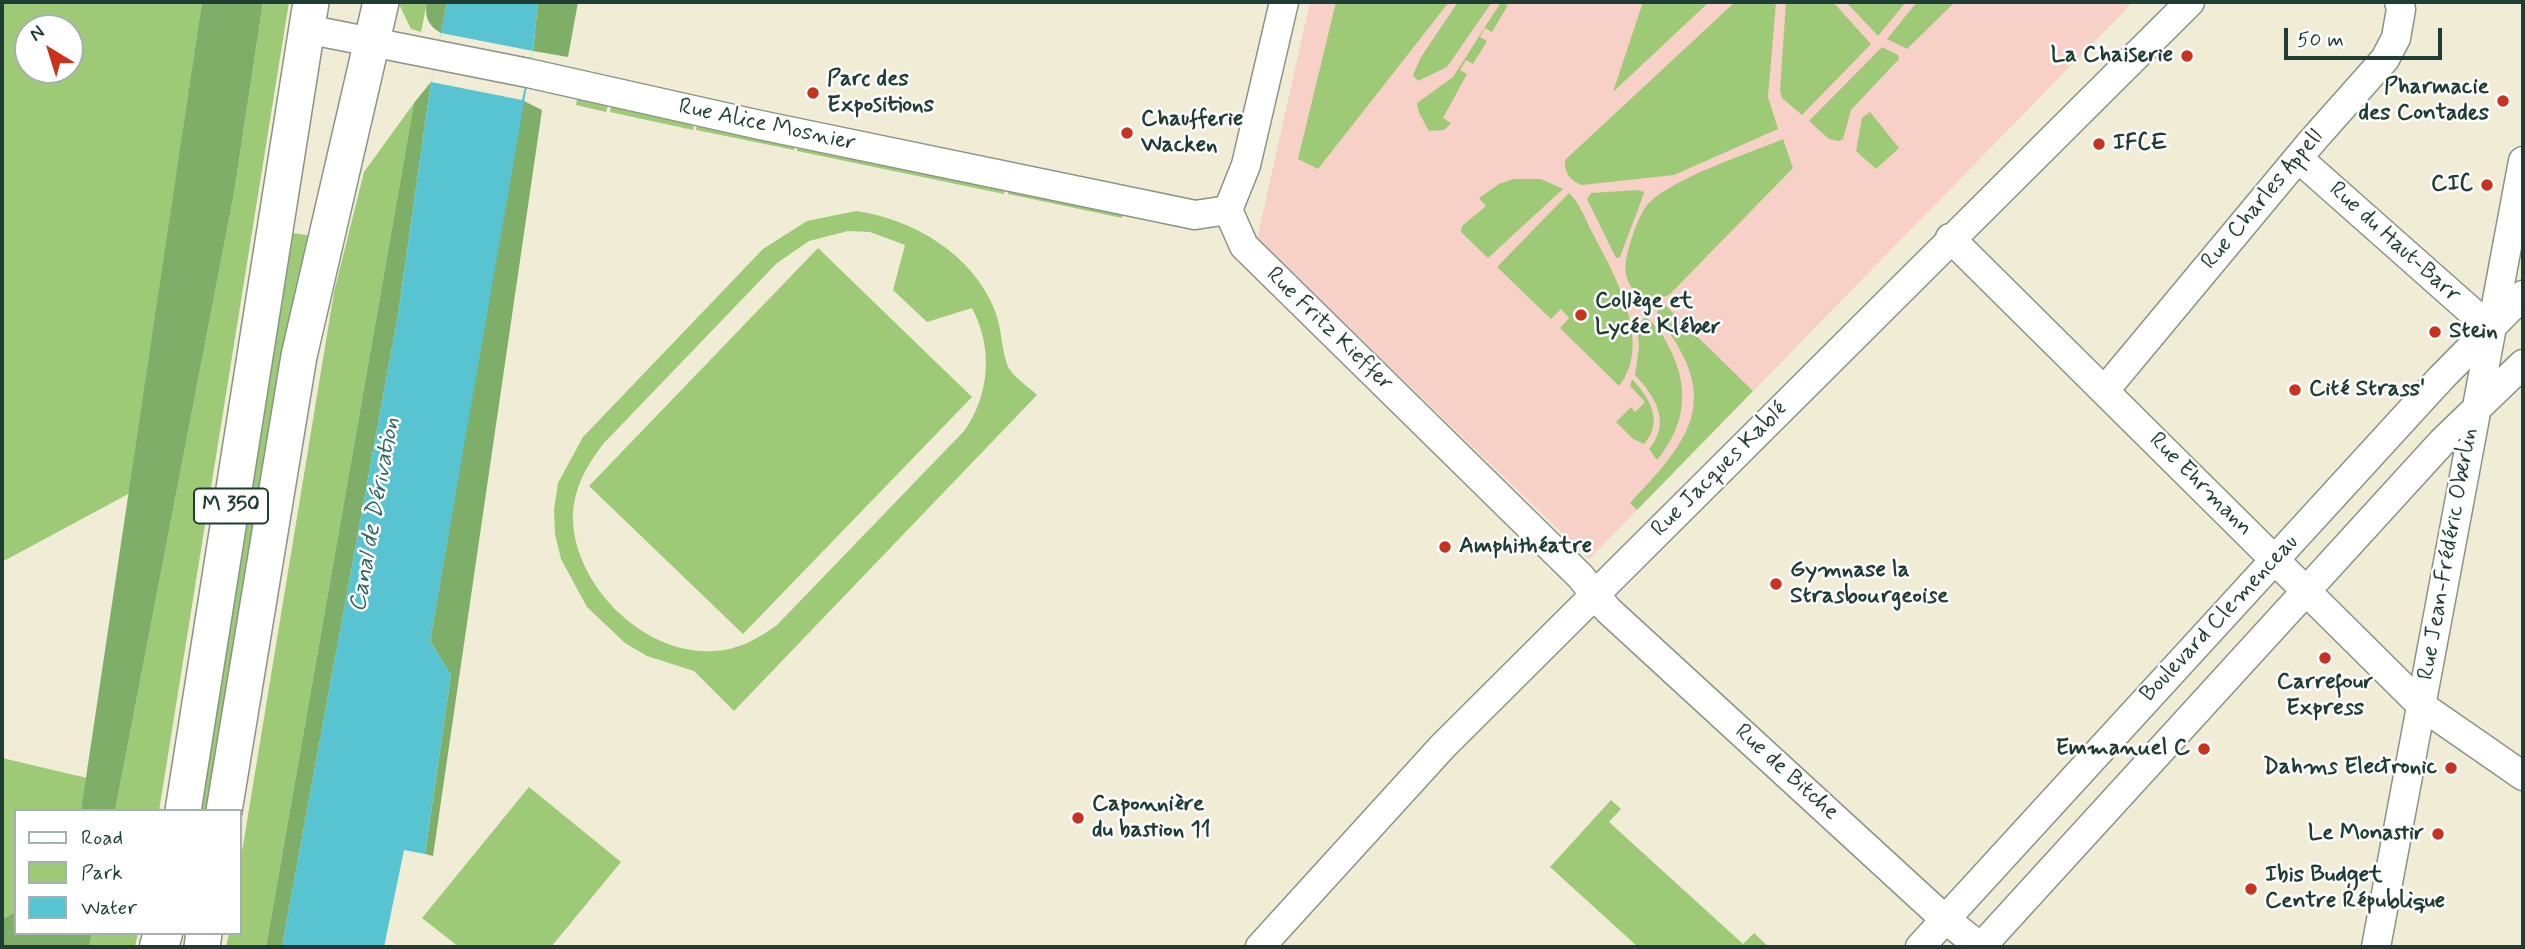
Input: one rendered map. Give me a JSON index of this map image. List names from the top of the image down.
{
  "streets": {
    "main road": ["M 350"],
    "street": [
      "Rue Alice Mosnier",
      "Rue Charles Appell",
      "Rue du Haut-Barr",
      "Rue Fritz Kieffer",
      "Rue Jacques Kablé",
      "Rue Ehrmann",
      "Rue Jean-Frédéric Oberlin",
      "Boulevard Clemenceau",
      "Rue de Bitche"
    ]
  },
  "crossings": [
    ["Rue Alice Mosnier", "Rue Fritz Kieffer"],
    ["Rue Alice Mosnier", "M 350"],
    ["Rue Charles Appell", "Rue du Haut-Barr"],
    ["Rue Charles Appell", "Rue Ehrmann"],
    ["Rue du Haut-Barr", "Rue Jean-Frédéric Oberlin"],
    ["Rue du Haut-Barr", "Boulevard Clemenceau"],
    ["Rue Fritz Kieffer", "Rue Jacques Kablé"],
    ["Rue Fritz Kieffer", "Rue de Bitche"],
    ["Rue Jacques Kablé", "Rue Ehrmann"],
    ["Rue Jacques Kablé", "Rue de Bitche"],
    ["Rue Ehrmann", "Rue Jean-Frédéric Oberlin"],
    ["Rue Ehrmann", "Boulevard Clemenceau"],
    ["Rue Jean-Frédéric Oberlin", "Boulevard Clemenceau"],
    ["Boulevard Clemenceau", "Rue de Bitche"]
  ],
  "water": ["Canal de Dérivation"],
  "places": [
    "La Chaiserie",
    "Parc des Expositions",
    "Pharmacie des Contades",
    "Chaufferie Wacken",
    "IFCE",
    "CIC",
    "Collège et Lycée Kléber",
    "Stein",
    "Cité Strass'",
    "Amphithéatre",
    "Gymnase la Strasbourgeoise",
    "Carrefour Express",
    "Emmanuel C",
    "Dahms Electronic",
    "Caponnière du bastion 11",
    "Le Monastir",
    "Ibis Budget Centre République"
  ],
  "legend": ["Road", "Park", "Water"],
  "scale_bar": "50 m",
  "north": "top left"
}
